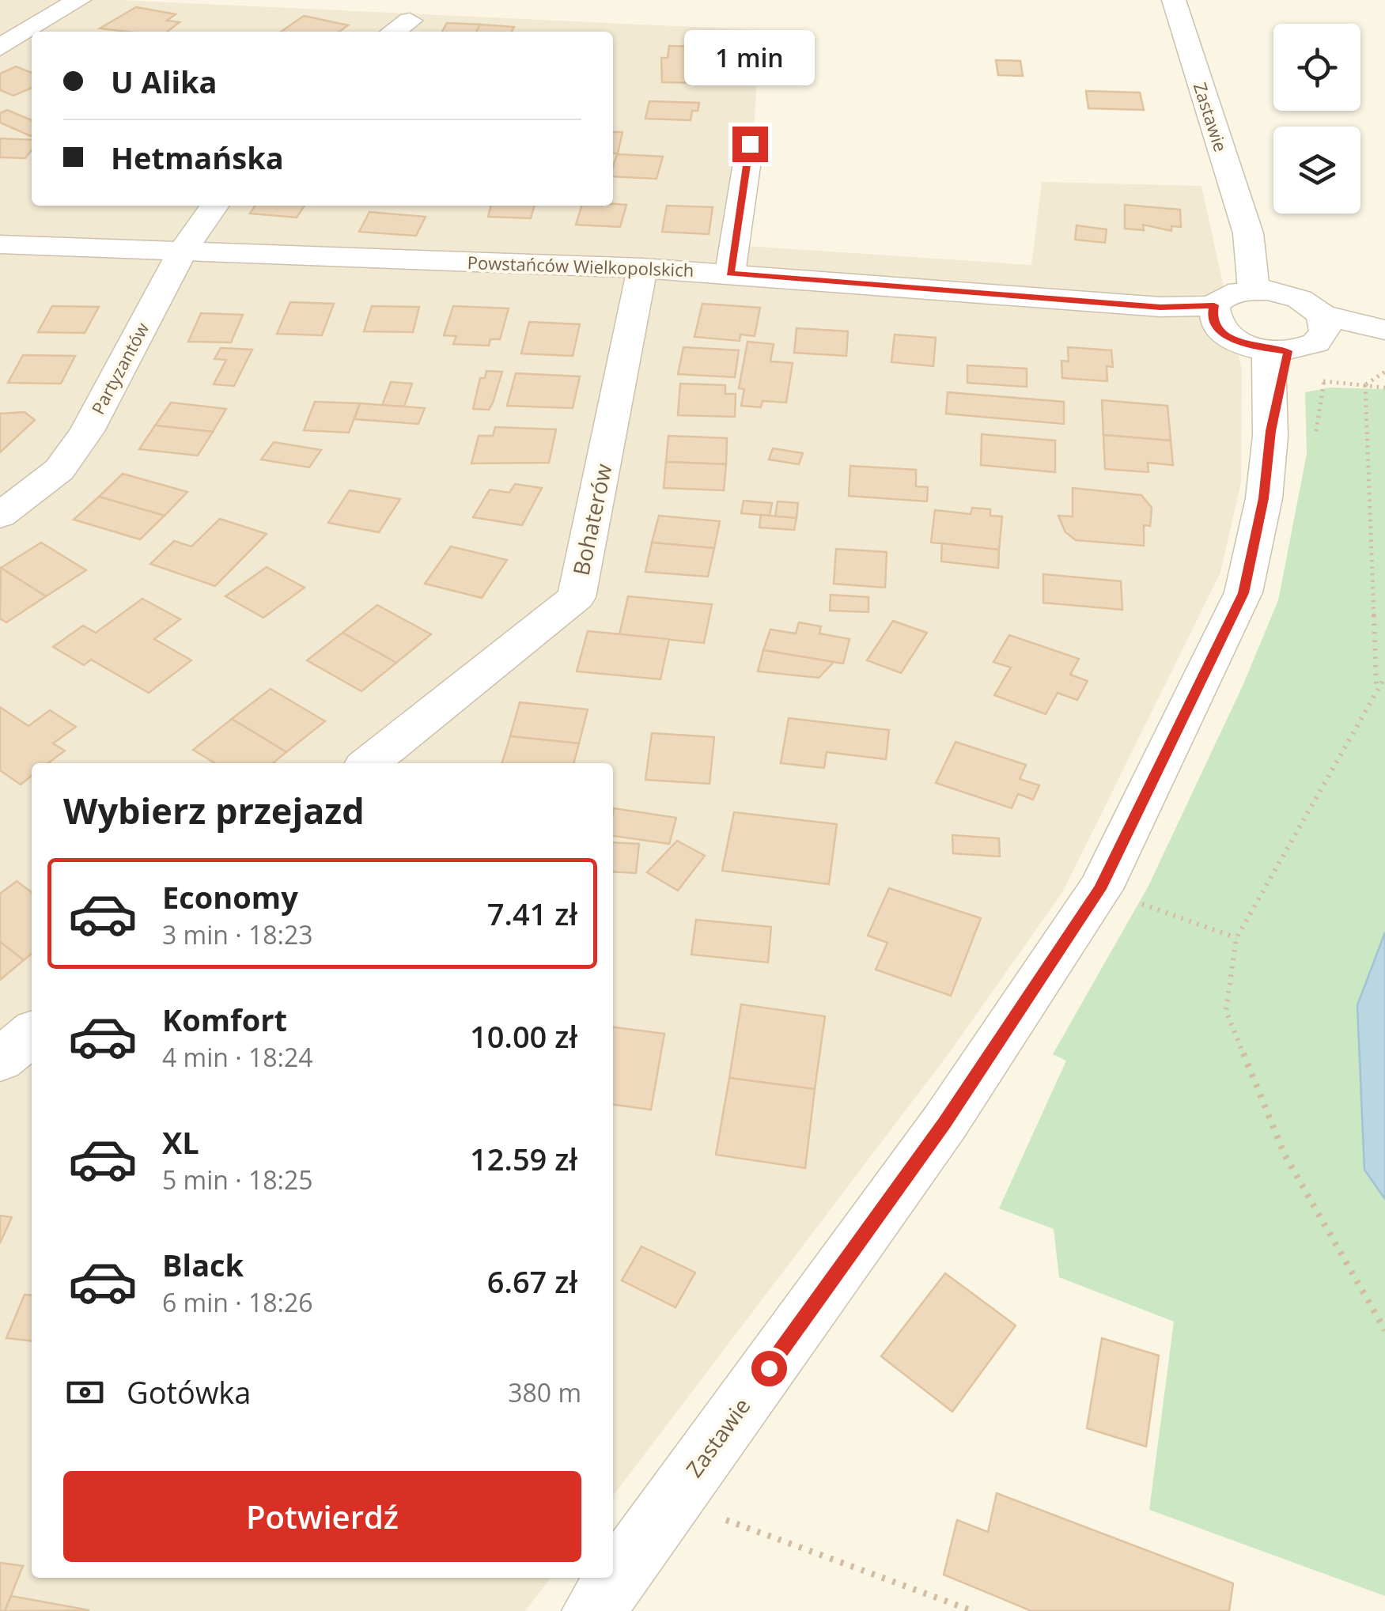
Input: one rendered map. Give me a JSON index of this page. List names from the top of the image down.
{
  "streets": {
    "street": [
      "Zastawie",
      "Powstańców Wielkopolskich",
      "Partyzantów",
      "Bohaterów"
    ]
  },
  "crossings": [
    ["Zastawie", "Powstańców Wielkopolskich"],
    ["Powstańców Wielkopolskich", "Partyzantów"],
    ["Powstańców Wielkopolskich", "Bohaterów"]
  ],
  "page": {
    "bubble": "1 min",
    "banner": ["U Alika", "Hetmańska"],
    "heading": "Wybierz przejazd",
    "list": [
      {
        "name": "Economy",
        "note": "3 min · 18:23",
        "value": "7.41 zł"
      },
      {
        "name": "Komfort",
        "note": "4 min · 18:24",
        "value": "10.00 zł"
      },
      {
        "name": "XL",
        "note": "5 min · 18:25",
        "value": "12.59 zł"
      },
      {
        "name": "Black",
        "note": "6 min · 18:26",
        "value": "6.67 zł"
      }
    ],
    "pay": ["Gotówka", "380 m"],
    "buttons": "Potwierdź"
  }
}
